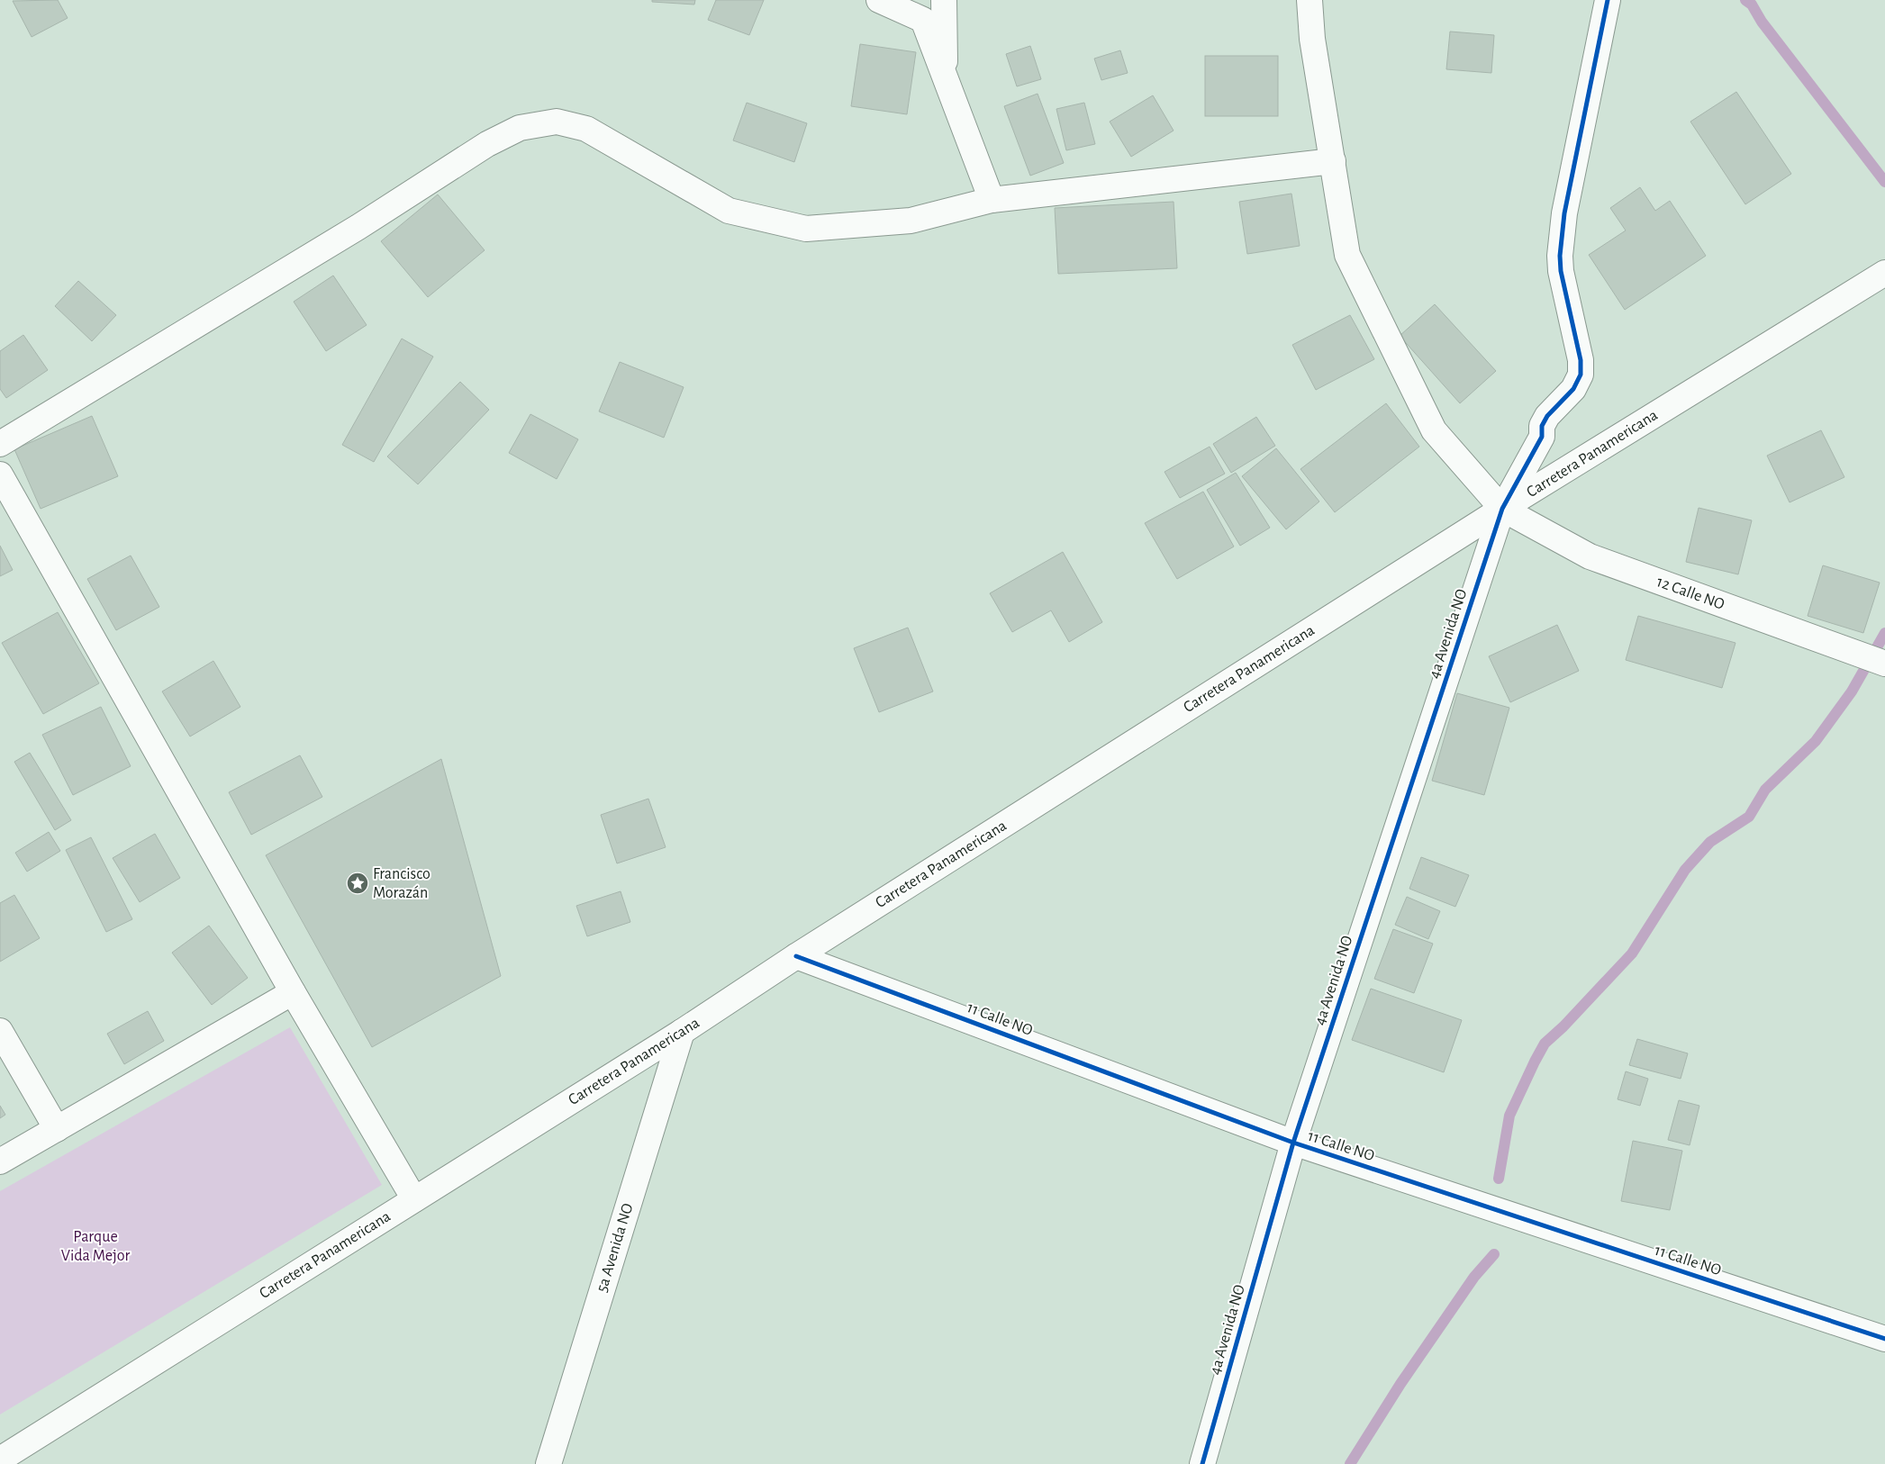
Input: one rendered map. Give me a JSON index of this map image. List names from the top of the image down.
{
  "streets": {
    "main road": [
      "Carretera Panamericana",
      "12 Calle NO",
      "4a Avenida NO",
      "11 Calle NO",
      "5a Avenida NO"
    ]
  },
  "crossings": [
    ["Carretera Panamericana", "12 Calle NO"],
    ["Carretera Panamericana", "4a Avenida NO"],
    ["Carretera Panamericana", "11 Calle NO"],
    ["Carretera Panamericana", "5a Avenida NO"],
    ["12 Calle NO", "4a Avenida NO"],
    ["4a Avenida NO", "11 Calle NO"]
  ],
  "parks": ["Parque Vida Mejor"],
  "places": {
    "place": ["Francisco Morazán"]
  }
}
